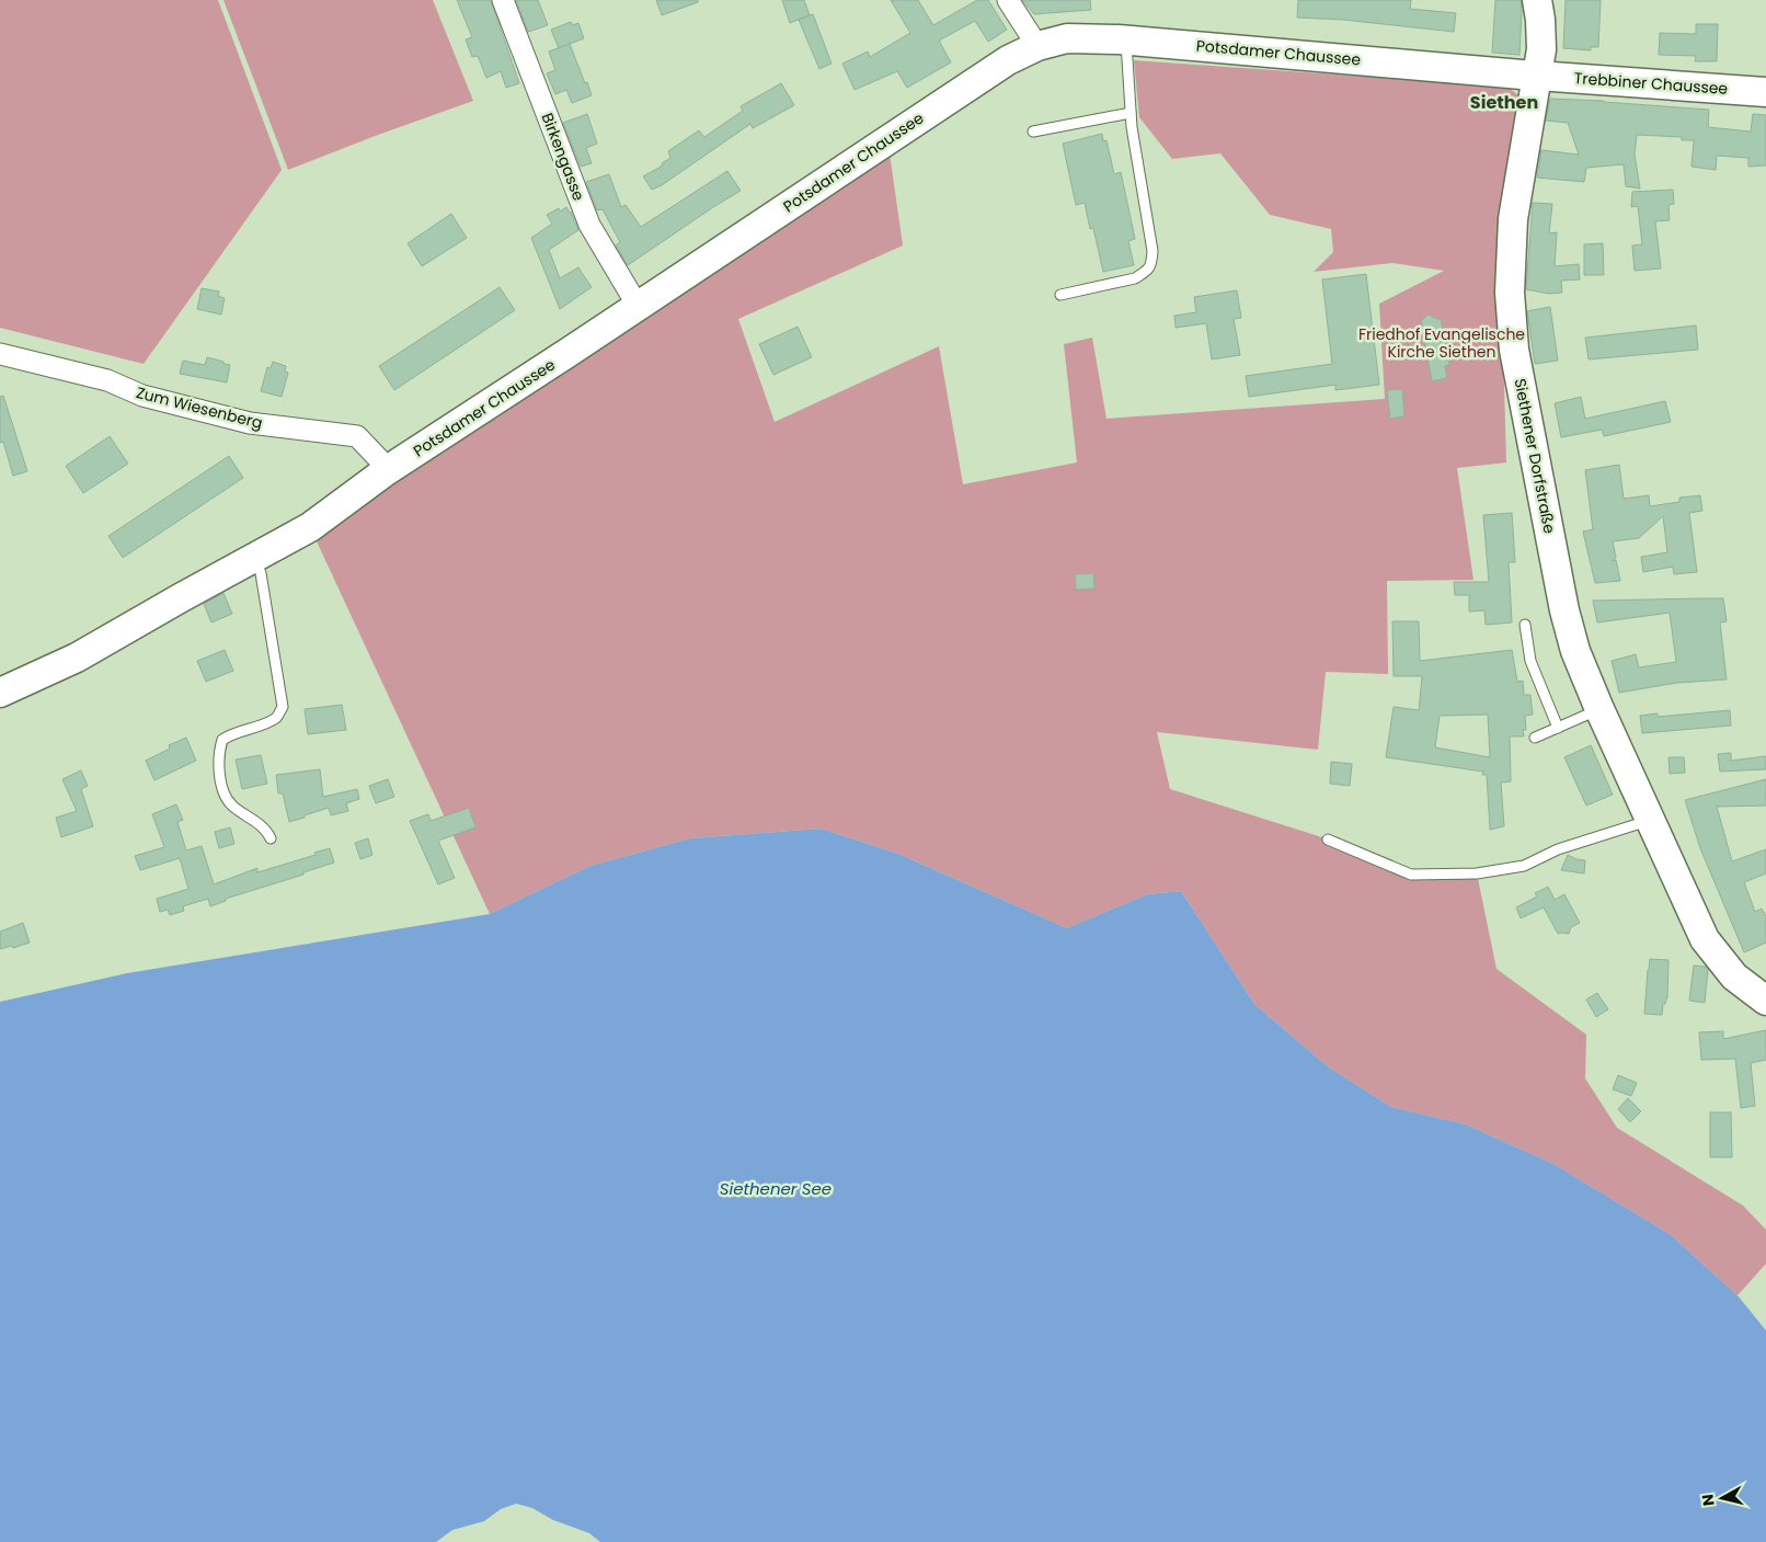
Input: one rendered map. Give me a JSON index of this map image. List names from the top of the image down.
{
  "streets": {
    "main road": ["Potsdamer Chaussee", "Trebbiner Chaussee", "Siethener Dorfstraße"],
    "street": ["Birkengasse", "Zum Wiesenberg"]
  },
  "crossings": [
    ["Potsdamer Chaussee", "Trebbiner Chaussee"],
    ["Potsdamer Chaussee", "Birkengasse"],
    ["Potsdamer Chaussee", "Zum Wiesenberg"],
    ["Potsdamer Chaussee", "Siethener Dorfstraße"],
    ["Trebbiner Chaussee", "Siethener Dorfstraße"]
  ],
  "districts": ["Siethen"],
  "water": ["Siethener See"],
  "parks": ["Friedhof Evangelische Kirche Siethen"],
  "north": "left"
}
